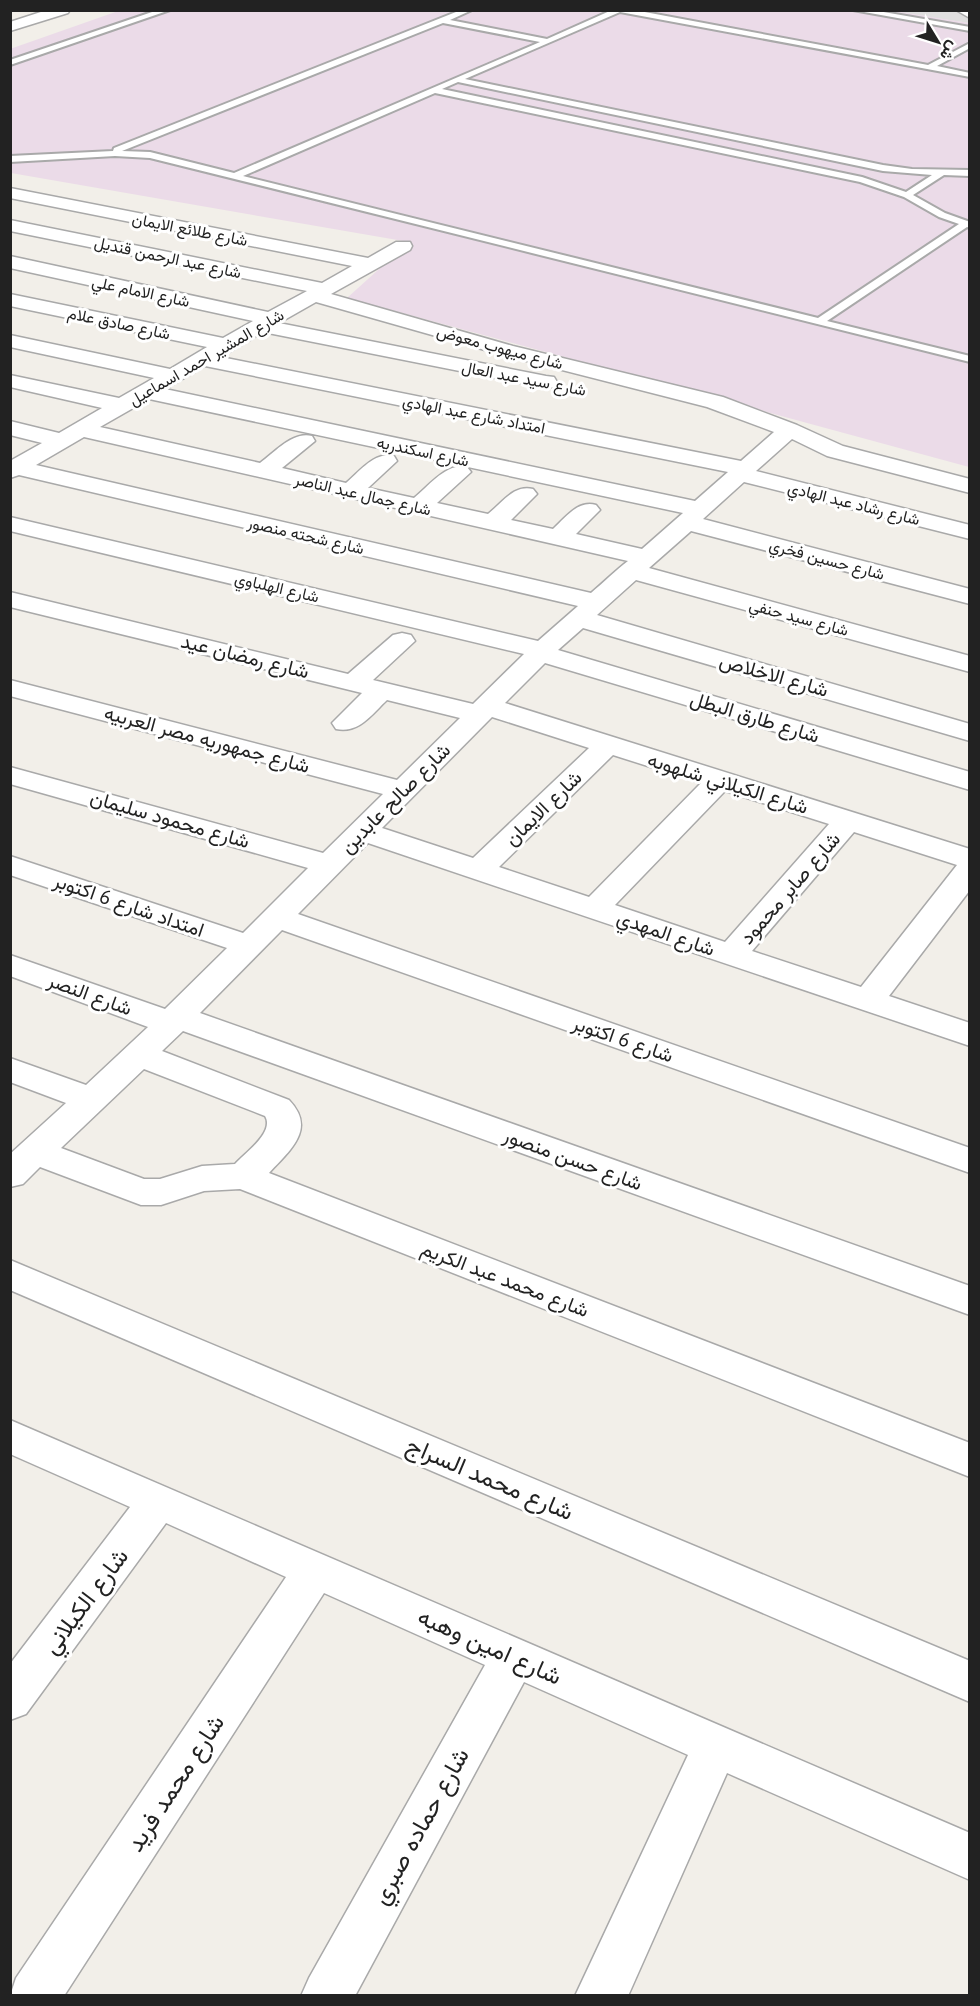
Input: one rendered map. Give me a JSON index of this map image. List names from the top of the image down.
{
  "streets": {
    "street": [
      "شارع طلائع الايمان",
      "شارع عبد الرحمن قنديل",
      "شارع الامام علي",
      "شارع صادق علام",
      "شارع ميهوب معوض",
      "شارع المشير احمد اسماعيل",
      "شارع سيد عبد العال",
      "امتداد شارع عبد الهادي",
      "شارع اسكندريه",
      "شارع جمال عبد الناصر",
      "شارع رشاد عبد الهادي",
      "شارع شحته منصور",
      "شارع حسين فخري",
      "شارع الهلباوي",
      "شارع سيد حنفي",
      "شارع رمضان عيد",
      "شارع الاخلاص",
      "شارع طارق البطل",
      "شارع جمهوريه مصر العربيه",
      "شارع الكيلاني شلهوبه",
      "شارع صالح عابدين",
      "شارع الايمان",
      "شارع محمود سليمان",
      "شارع صابر محمود",
      "امتداد شارع 6 اكتوبر",
      "شارع المهدي",
      "شارع النصر",
      "شارع 6 اكتوبر",
      "شارع حسن منصور",
      "شارع محمد عبد الكريم",
      "شارع محمد السراج",
      "شارع الكيلاني",
      "شارع امين وهبه",
      "شارع محمد فريد",
      "شارع حماده صبري"
    ]
  },
  "crossings": [
    ["شارع طلائع الايمان", "شارع المشير احمد اسماعيل"],
    ["شارع عبد الرحمن قنديل", "شارع ميهوب معوض"],
    ["شارع عبد الرحمن قنديل", "شارع المشير احمد اسماعيل"],
    ["شارع الامام علي", "شارع المشير احمد اسماعيل"],
    ["شارع الامام علي", "شارع سيد عبد العال"],
    ["شارع صادق علام", "شارع المشير احمد اسماعيل"],
    ["شارع ميهوب معوض", "شارع المشير احمد اسماعيل"],
    ["شارع ميهوب معوض", "شارع سيد عبد العال"],
    ["شارع ميهوب معوض", "شارع صالح عابدين"],
    ["شارع المشير احمد اسماعيل", "شارع سيد عبد العال"],
    ["شارع المشير احمد اسماعيل", "امتداد شارع عبد الهادي"],
    ["شارع المشير احمد اسماعيل", "شارع اسكندريه"],
    ["شارع المشير احمد اسماعيل", "شارع جمال عبد الناصر"],
    ["شارع المشير احمد اسماعيل", "شارع شحته منصور"],
    ["شارع سيد عبد العال", "شارع صالح عابدين"],
    ["امتداد شارع عبد الهادي", "شارع رشاد عبد الهادي"],
    ["امتداد شارع عبد الهادي", "شارع صالح عابدين"],
    ["شارع اسكندريه", "شارع حسين فخري"],
    ["شارع اسكندريه", "شارع صالح عابدين"],
    ["شارع جمال عبد الناصر", "شارع سيد حنفي"],
    ["شارع جمال عبد الناصر", "شارع صالح عابدين"],
    ["شارع رشاد عبد الهادي", "شارع صالح عابدين"],
    ["شارع شحته منصور", "شارع الاخلاص"],
    ["شارع شحته منصور", "شارع صالح عابدين"],
    ["شارع حسين فخري", "شارع صالح عابدين"],
    ["شارع الهلباوي", "شارع طارق البطل"],
    ["شارع الهلباوي", "شارع صالح عابدين"],
    ["شارع سيد حنفي", "شارع صالح عابدين"],
    ["شارع رمضان عيد", "شارع الكيلاني شلهوبه"],
    ["شارع رمضان عيد", "شارع صالح عابدين"],
    ["شارع الاخلاص", "شارع صالح عابدين"],
    ["شارع طارق البطل", "شارع صالح عابدين"],
    ["شارع جمهوريه مصر العربيه", "شارع صالح عابدين"],
    ["شارع الكيلاني شلهوبه", "شارع صالح عابدين"],
    ["شارع الكيلاني شلهوبه", "شارع الايمان"],
    ["شارع الكيلاني شلهوبه", "شارع صابر محمود"],
    ["شارع صالح عابدين", "شارع محمود سليمان"],
    ["شارع صالح عابدين", "امتداد شارع 6 اكتوبر"],
    ["شارع صالح عابدين", "شارع المهدي"],
    ["شارع صالح عابدين", "شارع النصر"],
    ["شارع صالح عابدين", "شارع 6 اكتوبر"],
    ["شارع صالح عابدين", "شارع حسن منصور"],
    ["شارع صالح عابدين", "شارع محمد عبد الكريم"],
    ["شارع الايمان", "شارع المهدي"],
    ["شارع صابر محمود", "شارع المهدي"],
    ["شارع النصر", "شارع حسن منصور"],
    ["شارع الكيلاني", "شارع امين وهبه"],
    ["شارع امين وهبه", "شارع محمد فريد"],
    ["شارع امين وهبه", "شارع حماده صبري"]
  ],
  "north": "bottom right"
}
